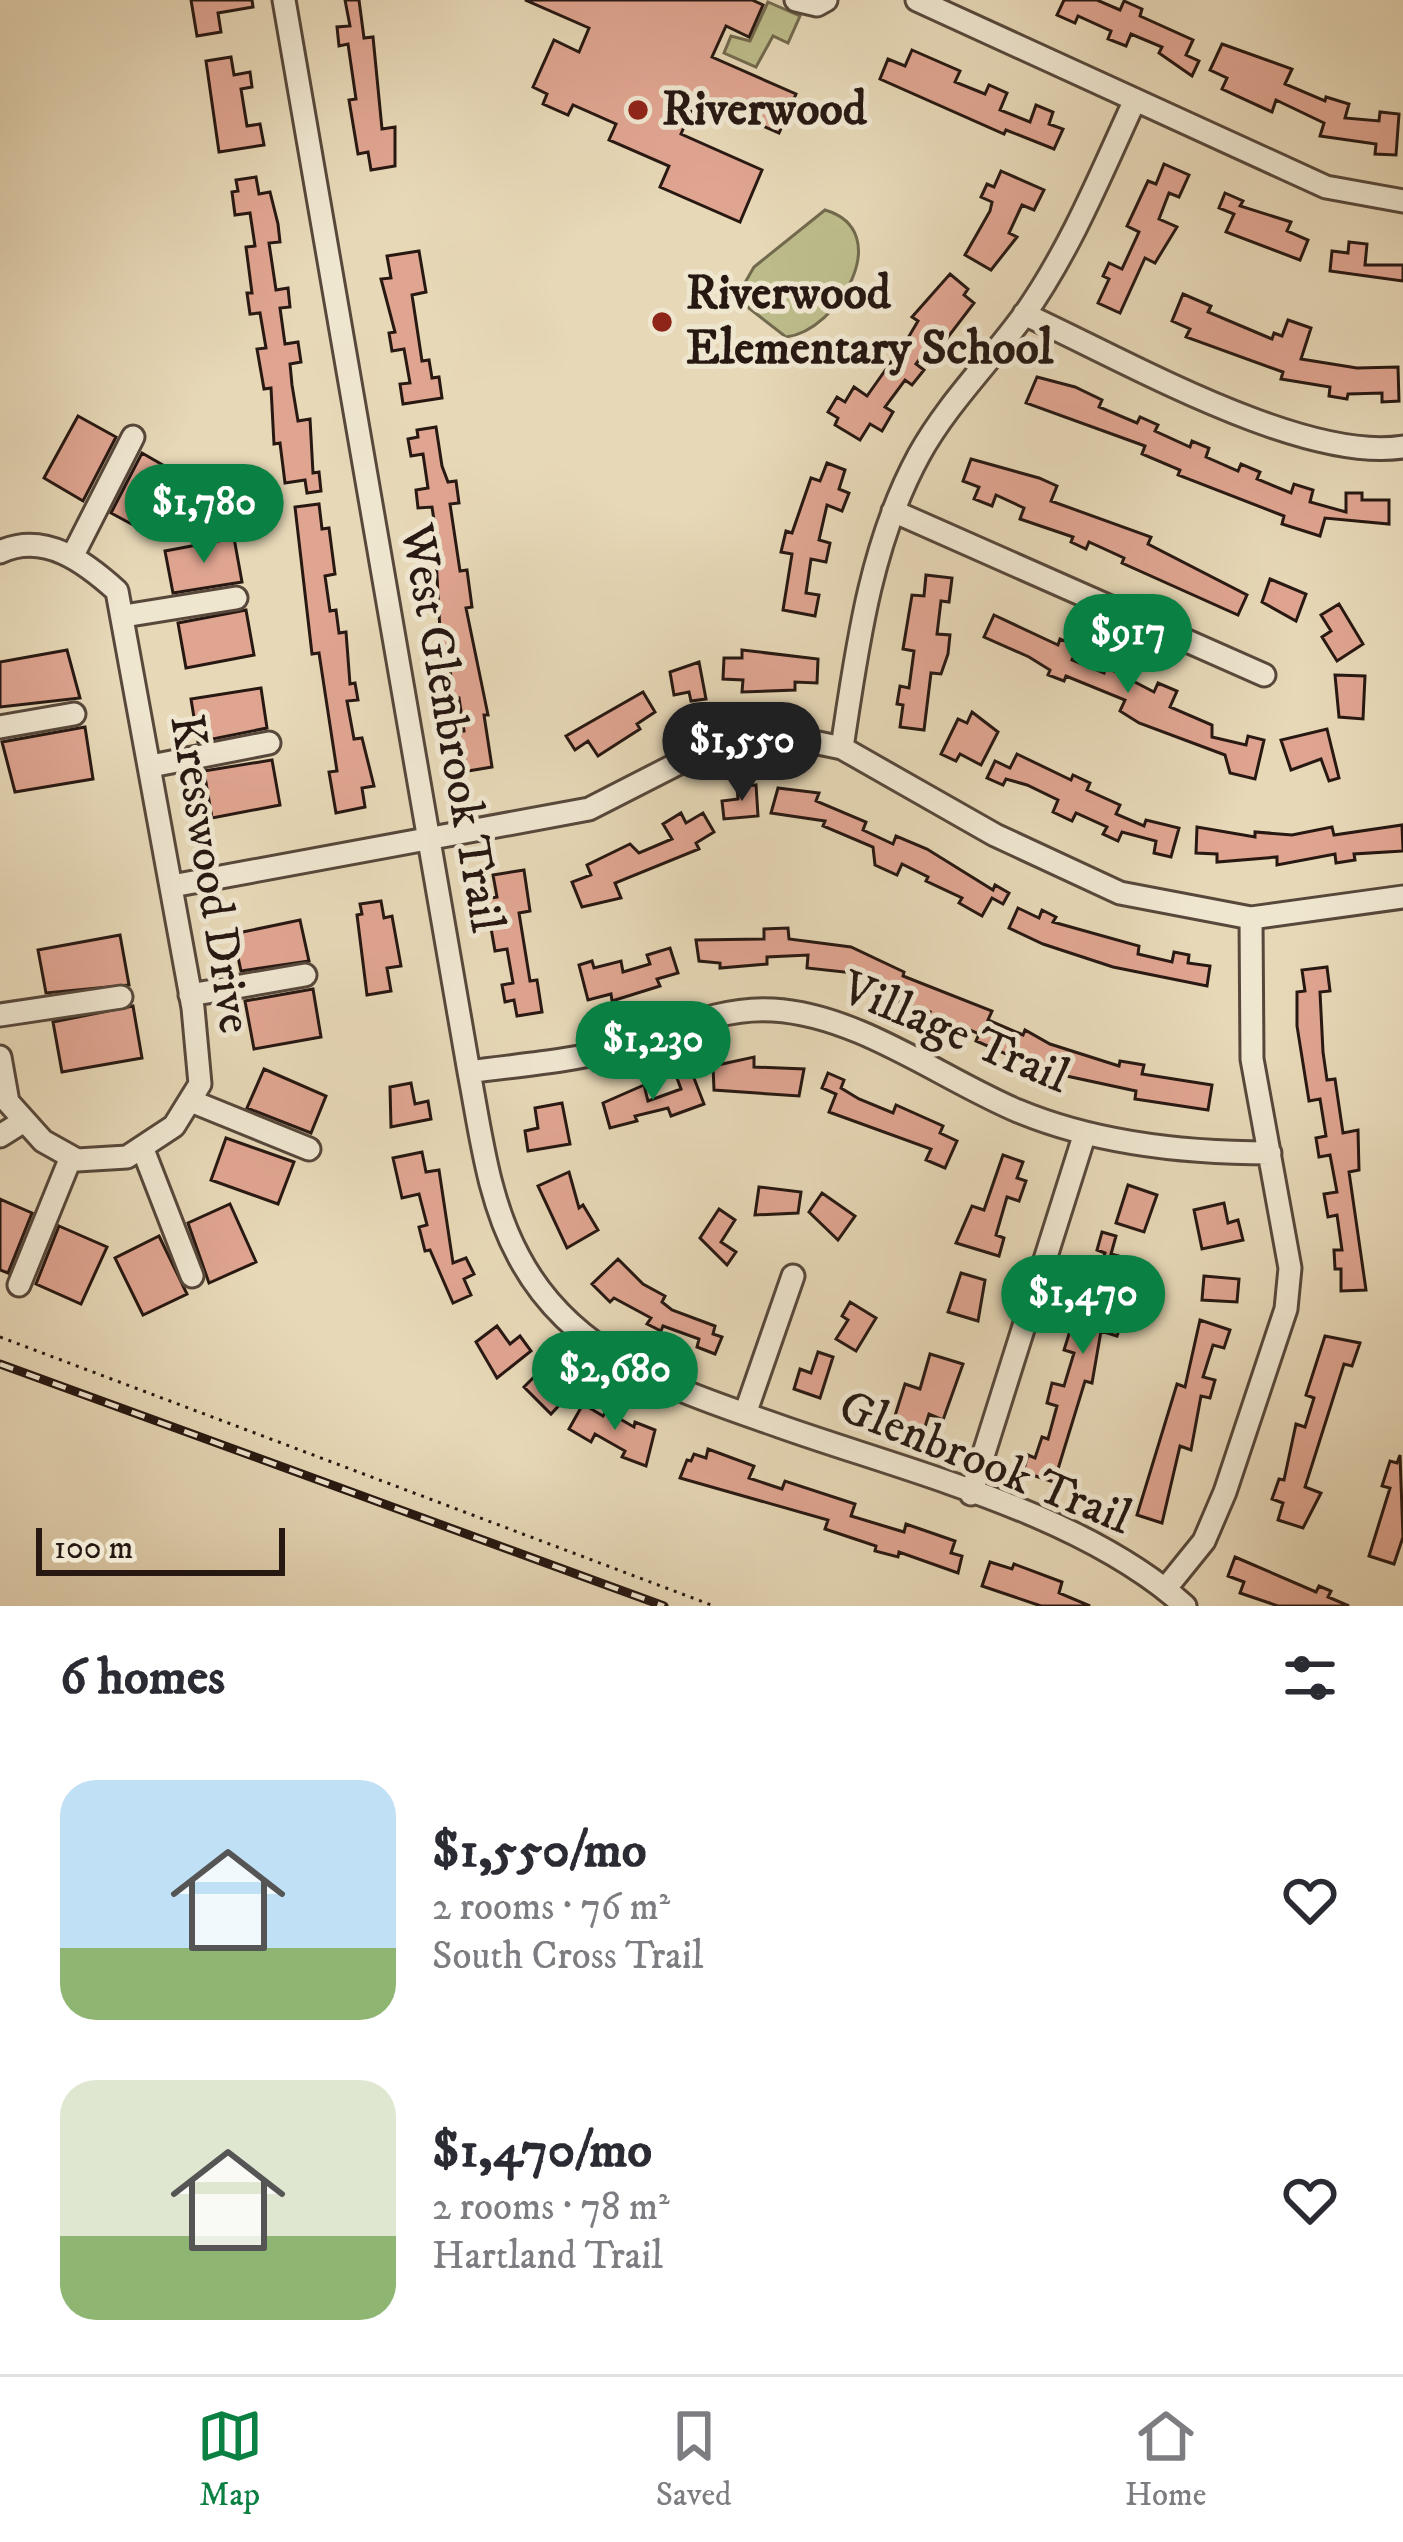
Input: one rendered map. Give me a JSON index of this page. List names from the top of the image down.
{
  "streets": {
    "street": [
      "West Glenbrook Trail",
      "Kresswood Drive",
      "Village Trail",
      "Glenbrook Trail"
    ]
  },
  "crossings": [
    ["West Glenbrook Trail", "Village Trail"],
    ["West Glenbrook Trail", "Glenbrook Trail"]
  ],
  "places": ["Riverwood", "Riverwood Elementary School"],
  "scale_bar": "100 m",
  "page": {
    "price": [
      "$1,780",
      "$917",
      "$1,550",
      "$1,230",
      "$1,470",
      "$2,680"
    ],
    "scale": "100 m",
    "heading": "6 homes",
    "list": [
      {
        "name": "$1,550/mo",
        "note": "2 rooms · 76 m² · South Cross Trail"
      },
      {
        "name": "$1,470/mo",
        "note": "2 rooms · 78 m² · Hartland Trail"
      }
    ],
    "tabs": ["Map", "Saved", "Home"]
  }
}
